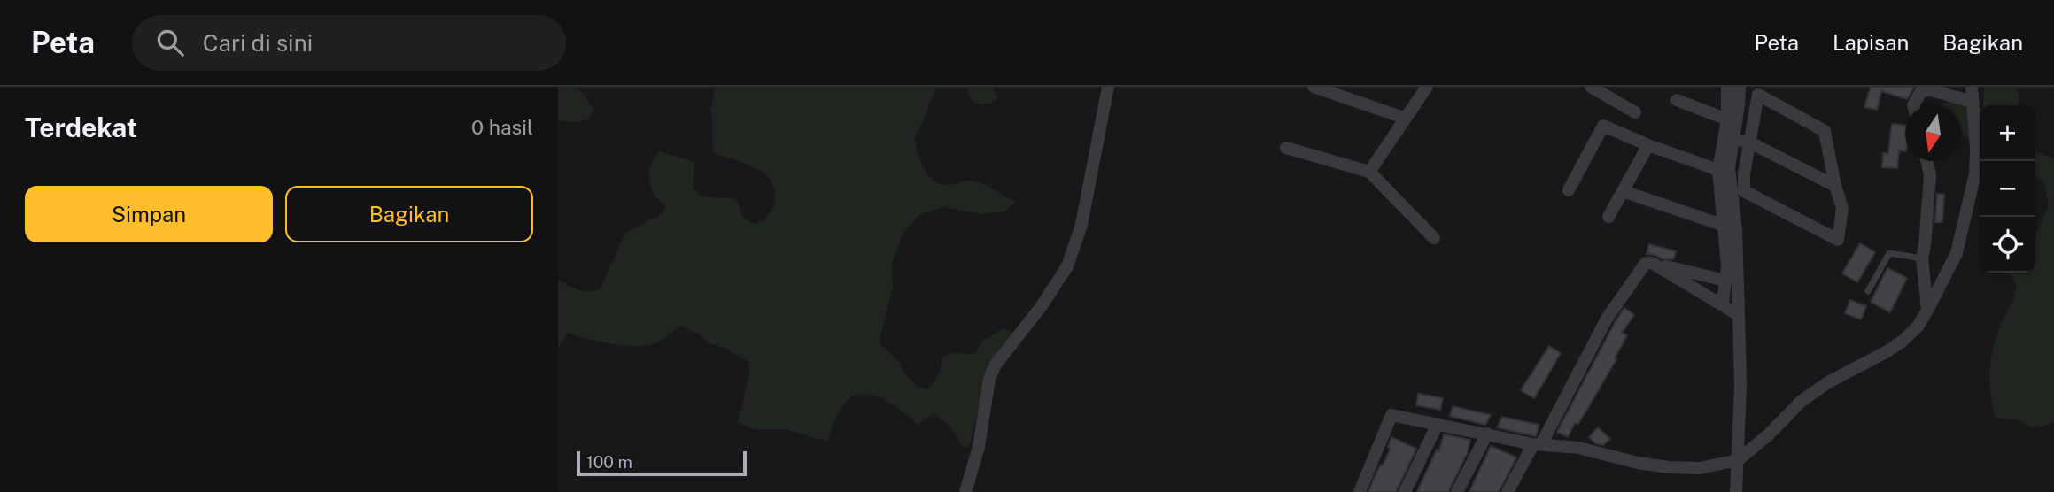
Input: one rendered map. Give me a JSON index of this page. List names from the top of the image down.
{
  "scale_bar": "100 m",
  "north": "bottom",
  "page": {
    "header": "Peta",
    "search": "Cari di sini",
    "nav": ["Peta", "Lapisan", "Bagikan"],
    "heading": ["Terdekat", "0 hasil"],
    "map_buttons": ["+", "−"],
    "buttons": ["Simpan", "Bagikan"],
    "scale": "100 m"
  }
}
